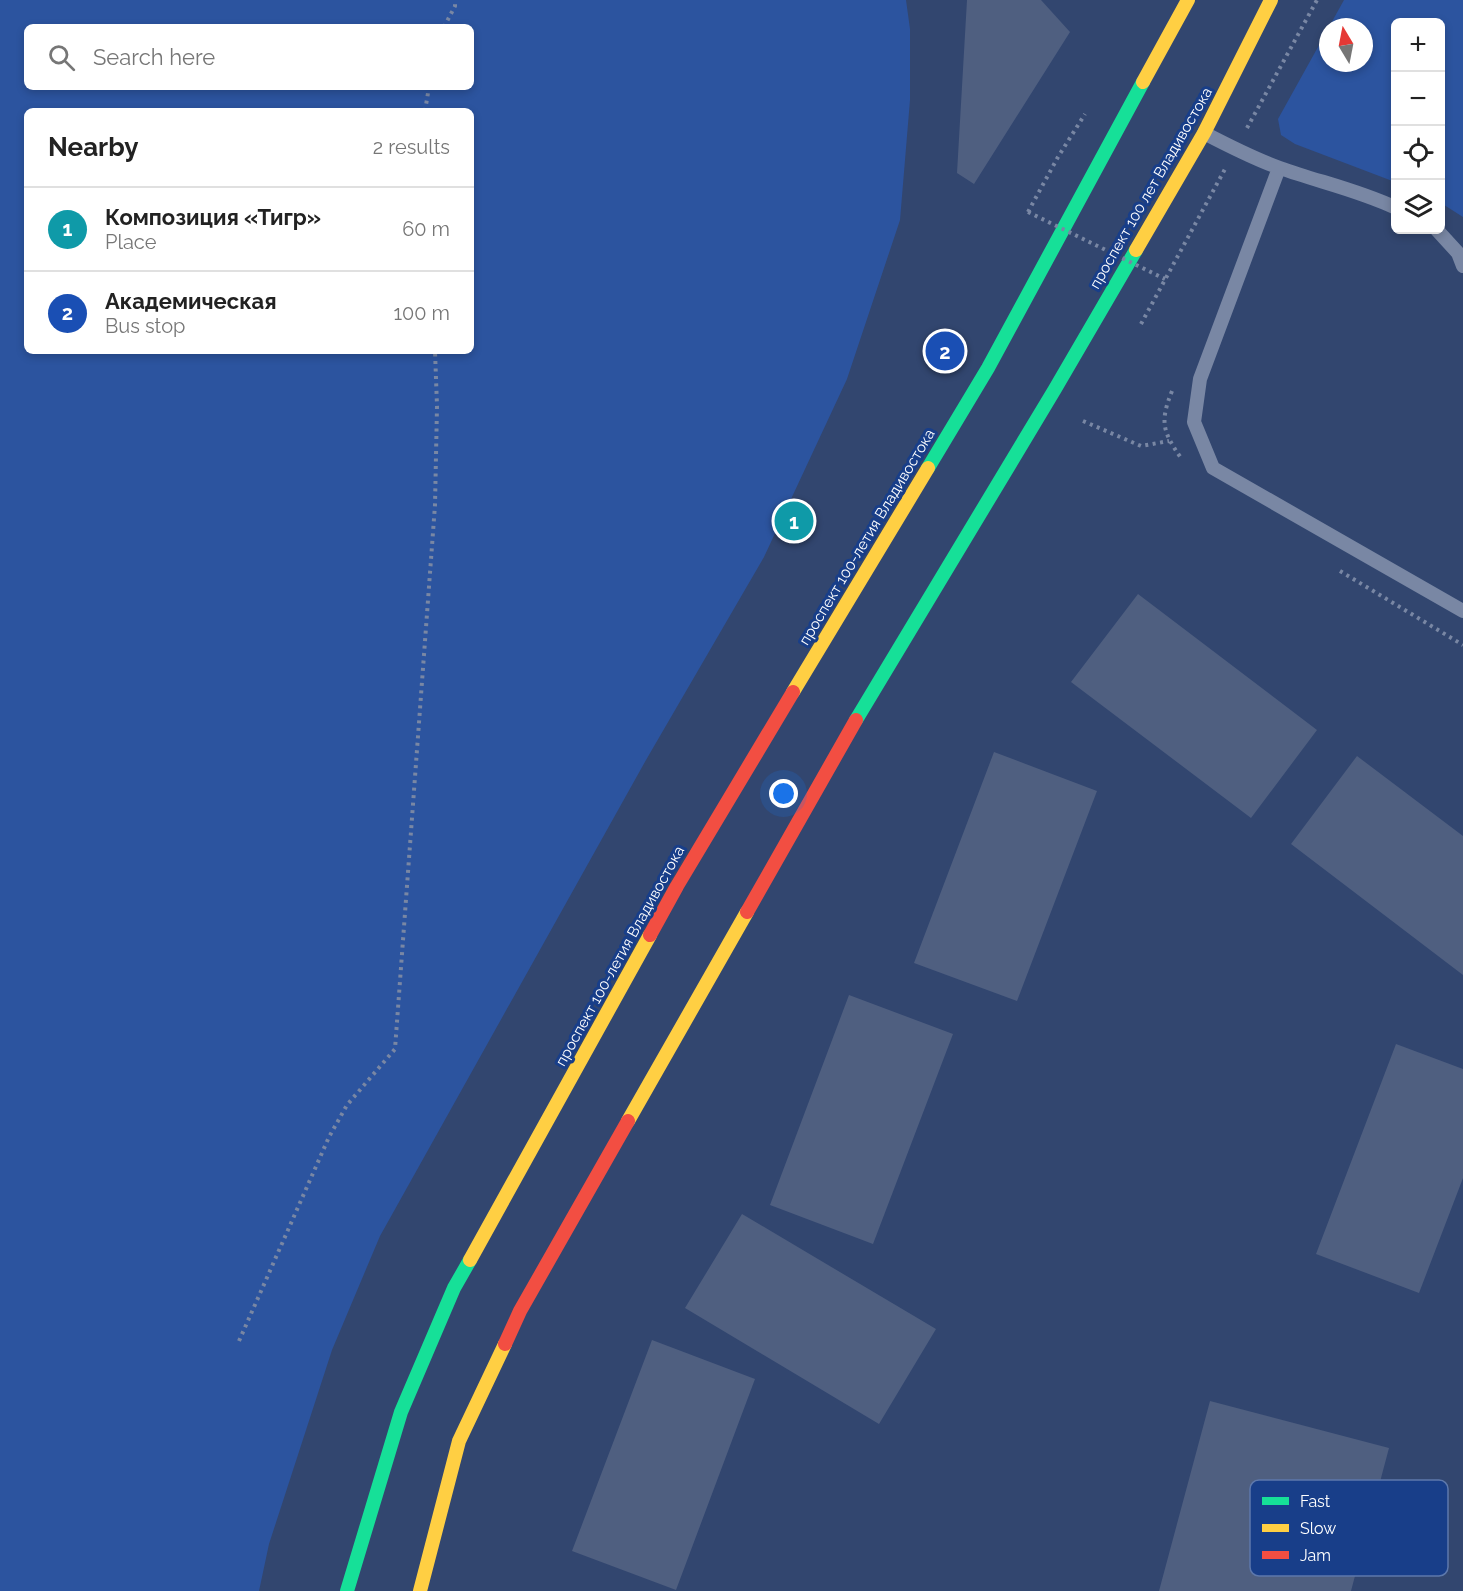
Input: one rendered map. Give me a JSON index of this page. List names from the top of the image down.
{
  "streets": {
    "highway": ["проспект 100 лет Владивостока", "проспект 100-летия Владивостока"]
  },
  "legend": ["Fast", "Slow", "Jam"],
  "north": "top",
  "page": {
    "map_buttons": ["+", "−"],
    "search": "Search here",
    "heading": ["Nearby", "2 results"],
    "list": [
      {
        "mark": "1",
        "name": "Композиция «Тигр»",
        "note": "Place",
        "value": "60 m"
      },
      {
        "mark": "2",
        "name": "Академическая",
        "note": "Bus stop",
        "value": "100 m"
      }
    ],
    "pins": ["2", "1"]
  }
}
